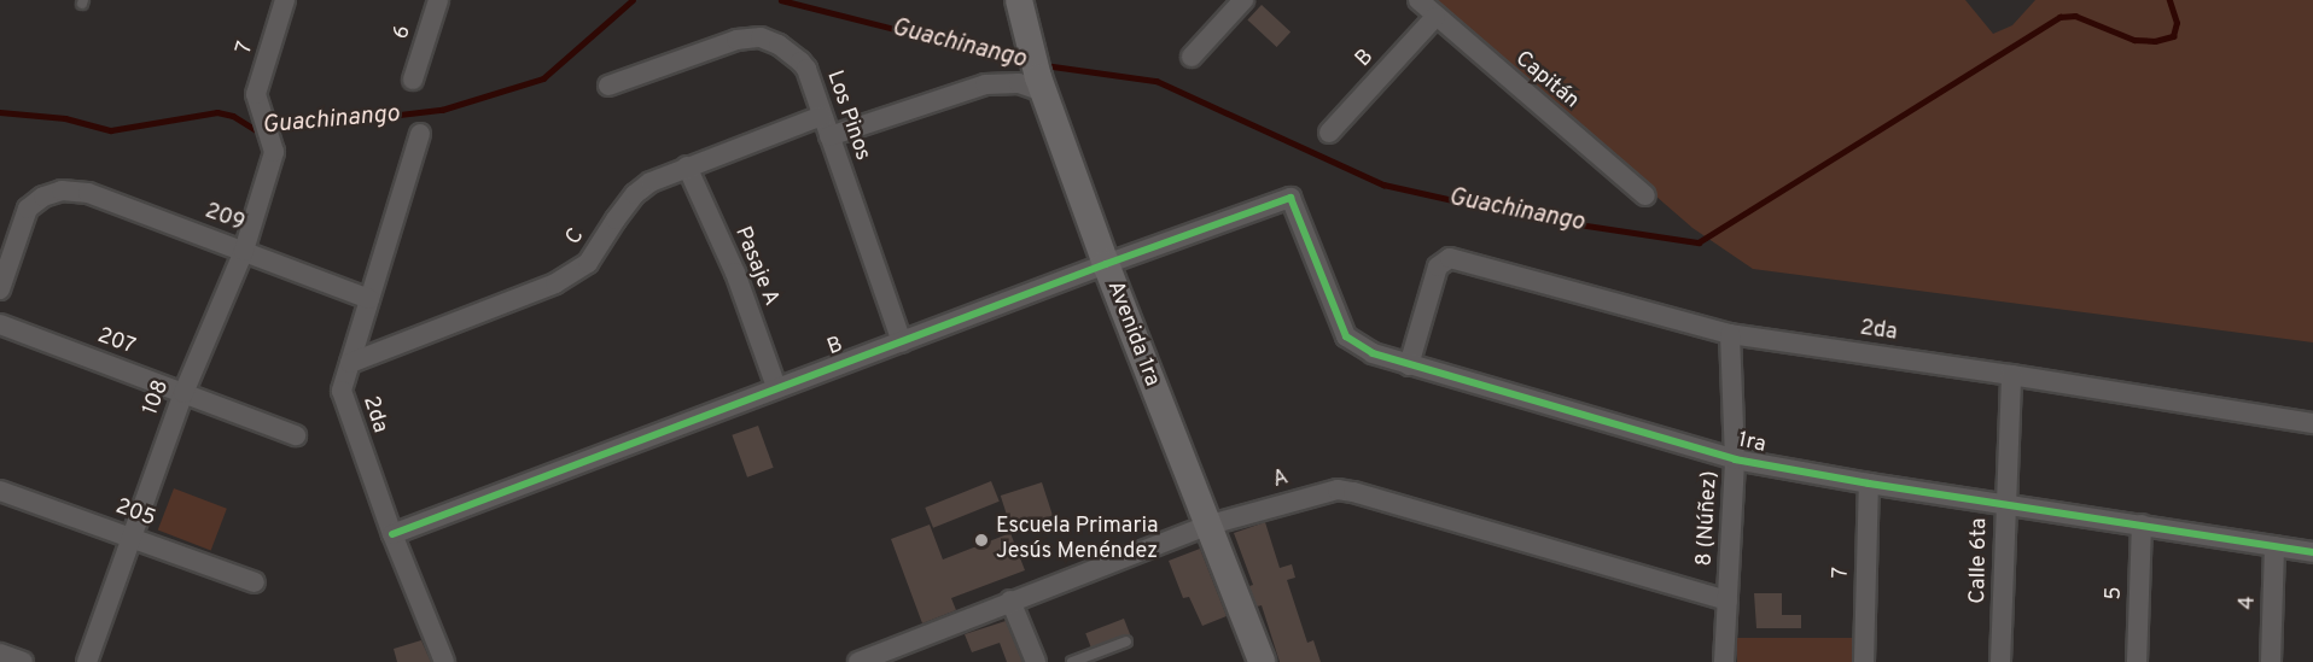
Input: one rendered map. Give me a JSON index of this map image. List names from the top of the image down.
{
  "streets": {
    "street": [
      "6",
      "7",
      "B",
      "Capitán",
      "Los Pinos",
      "209",
      "C",
      "Pasaje A",
      "2da",
      "Avenida 1ra",
      "207",
      "108",
      "1ra",
      "A",
      "205",
      "8 (Núñez)",
      "Calle 6ta",
      "5",
      "4"
    ]
  },
  "crossings": [
    ["7", "108"],
    ["7", "1ra"],
    ["B", "Capitán"],
    ["B", "Los Pinos"],
    ["B", "Pasaje A"],
    ["B", "2da"],
    ["B", "Avenida 1ra"],
    ["B", "1ra"],
    ["Los Pinos", "C"],
    ["209", "2da"],
    ["209", "108"],
    ["C", "Pasaje A"],
    ["C", "2da"],
    ["2da", "1ra"],
    ["2da", "8 (Núñez)"],
    ["2da", "Calle 6ta"],
    ["Avenida 1ra", "A"],
    ["207", "108"],
    ["108", "205"],
    ["1ra", "8 (Núñez)"],
    ["1ra", "Calle 6ta"],
    ["1ra", "5"],
    ["1ra", "4"],
    ["A", "8 (Núñez)"]
  ],
  "water": ["Guachinango"],
  "places": ["Escuela Primaria Jesús Menéndez"]
}
